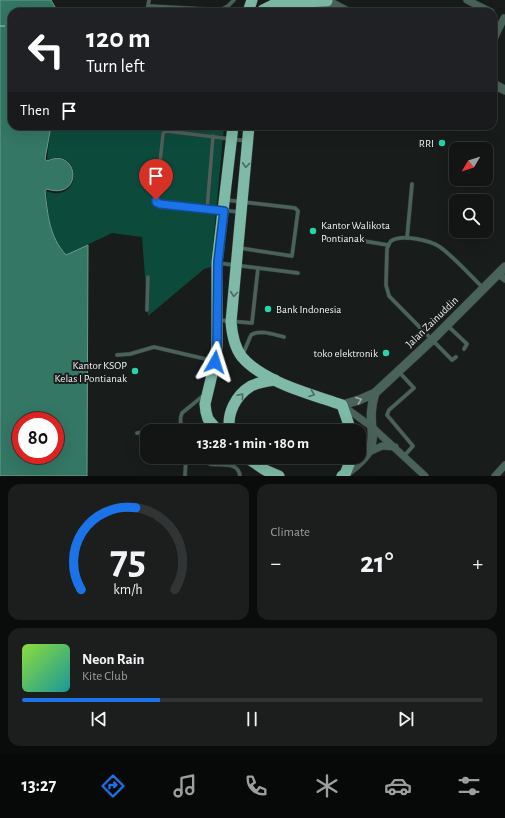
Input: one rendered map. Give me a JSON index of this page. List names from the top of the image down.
{
  "streets": {
    "street": ["Jalan Zainuddin"]
  },
  "places": [
    "RRI",
    "Kantor Walikota Pontianak",
    "Bank Indonesia",
    "toko elektronik",
    "Kantor KSOP Kelas I Pontianak"
  ],
  "north": "bottom left",
  "page": {
    "turn": ["120 m", "Turn left"],
    "then": "Then",
    "limit": "80",
    "trip": "13:28 · 1 min · 180 m",
    "tile": "Climate",
    "heat": ["−", "21°", "+"],
    "song": ["Neon Rain", "Kite Club"],
    "tabs": "13:27",
    "gauge": ["75", "km/h"]
  }
}
